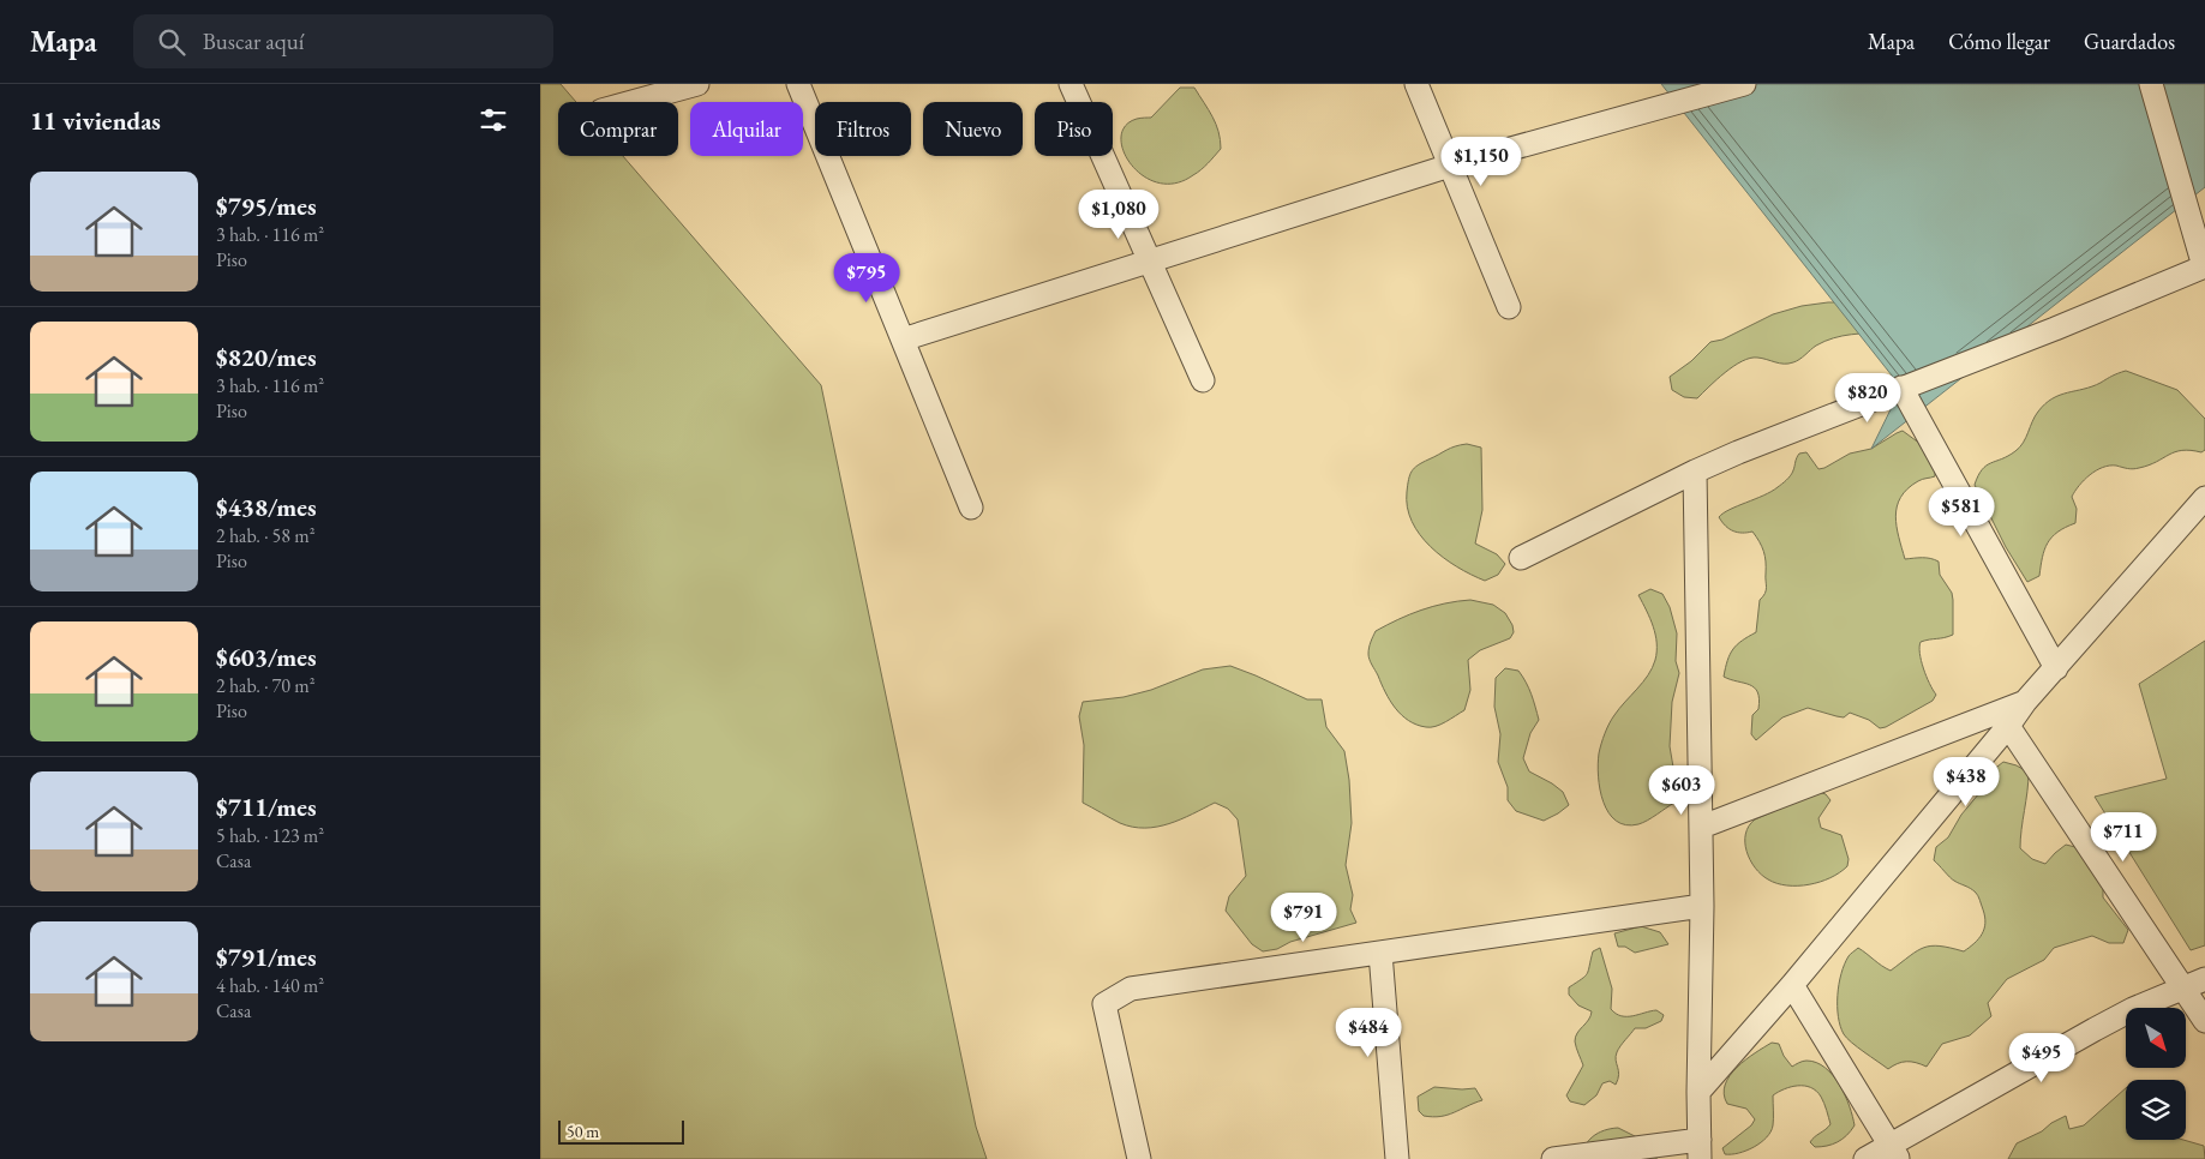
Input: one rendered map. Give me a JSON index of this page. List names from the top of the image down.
{
  "scale_bar": "50 m",
  "north": "bottom right",
  "page": {
    "header": "Mapa",
    "search": "Buscar aquí",
    "nav": ["Mapa", "Cómo llegar", "Guardados"],
    "heading": "11 viviendas",
    "chip": [
      "Comprar",
      "Alquilar",
      "Filtros",
      "Nuevo",
      "Piso"
    ],
    "price": [
      "$1,150",
      "$1,080",
      "$795",
      "$820",
      "$581",
      "$438",
      "$603",
      "$711",
      "$791",
      "$484",
      "$495"
    ],
    "list": [
      {
        "name": "$795/mes",
        "note": "3 hab. · 116 m² · Piso"
      },
      {
        "name": "$820/mes",
        "note": "3 hab. · 116 m² · Piso"
      },
      {
        "name": "$438/mes",
        "note": "2 hab. · 58 m² · Piso"
      },
      {
        "name": "$603/mes",
        "note": "2 hab. · 70 m² · Piso"
      },
      {
        "name": "$711/mes",
        "note": "5 hab. · 123 m² · Casa"
      },
      {
        "name": "$791/mes",
        "note": "4 hab. · 140 m² · Casa"
      }
    ],
    "scale": "50 m"
  }
}
